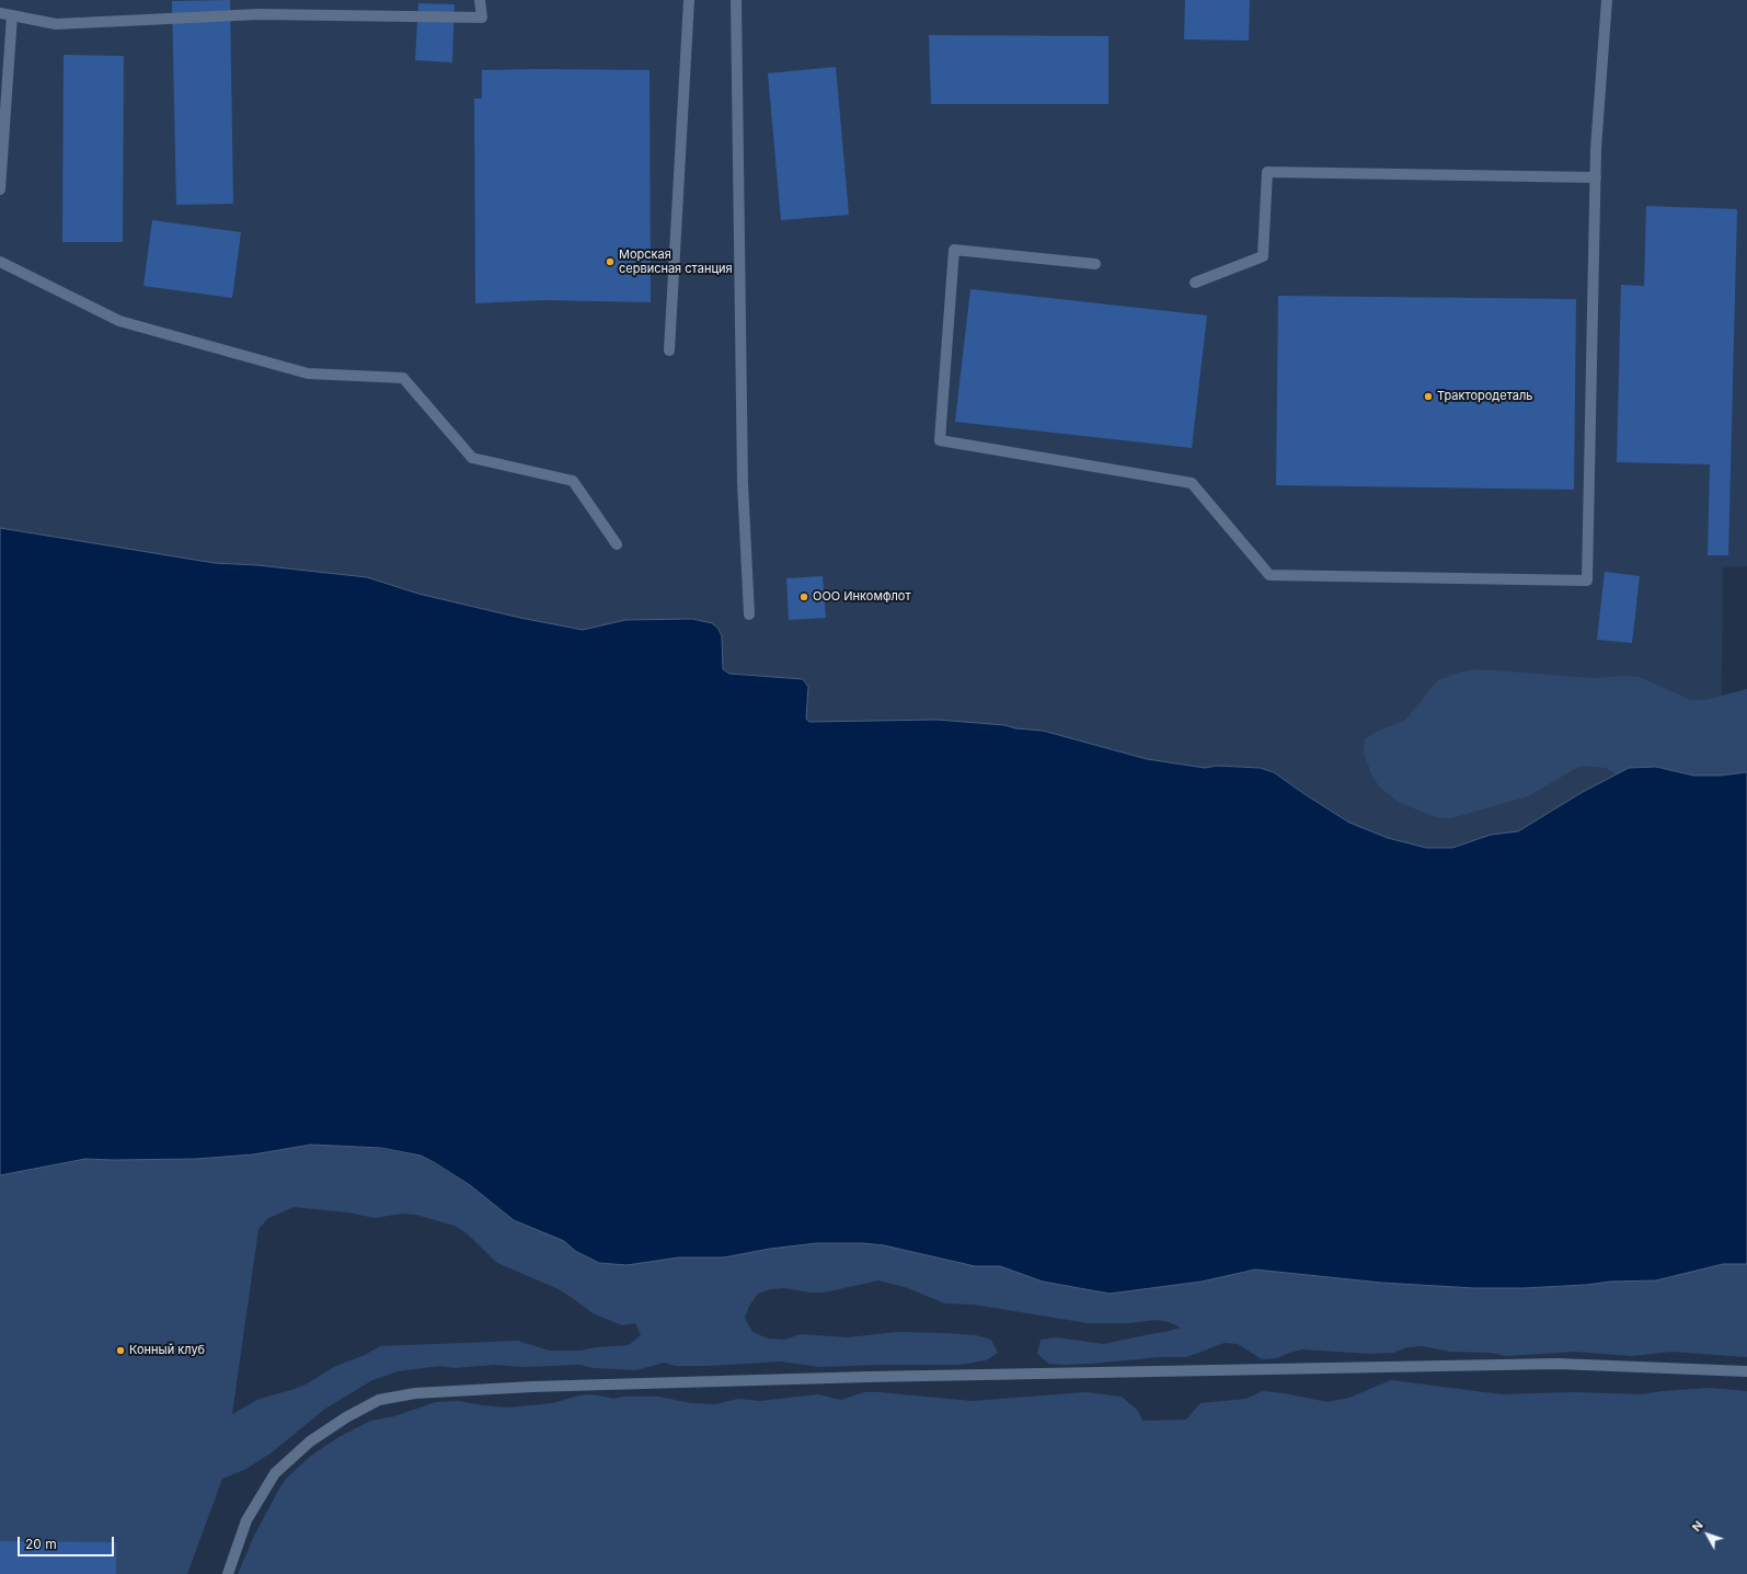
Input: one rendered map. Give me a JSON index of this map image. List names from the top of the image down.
{
  "places": [
    "Морская сервисная станция",
    "Трактородеталь",
    "ООО Инкомфлот",
    "Конный клуб"
  ],
  "scale_bar": "20 m",
  "north": "top left"
}
